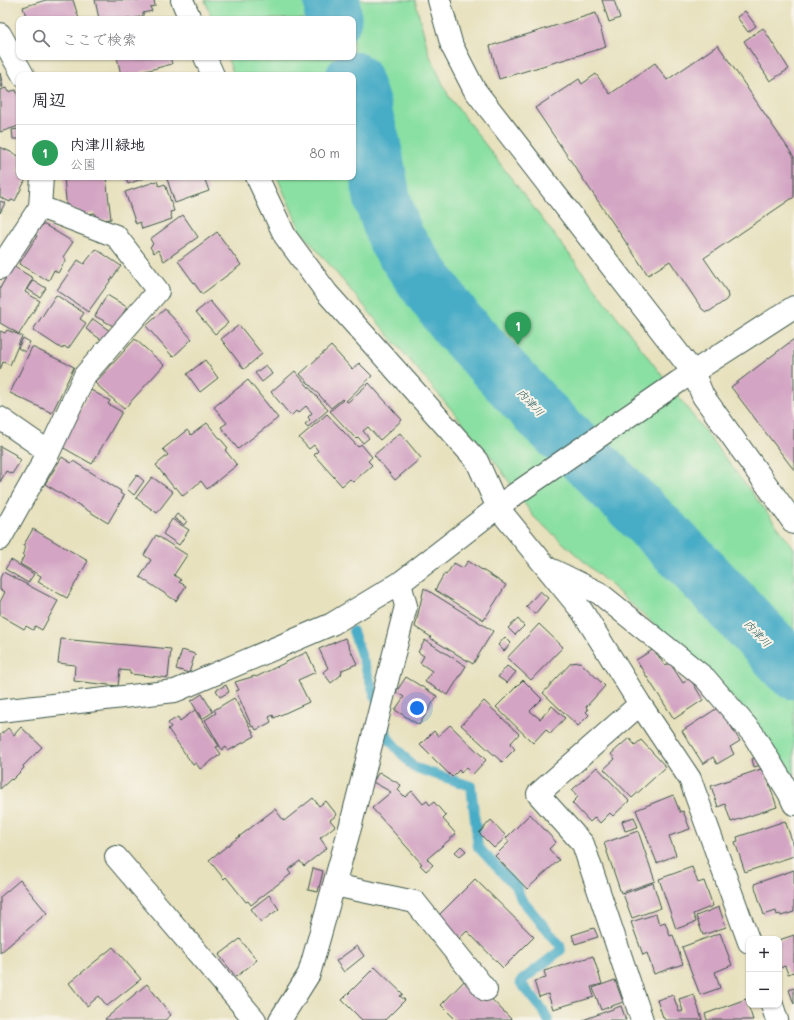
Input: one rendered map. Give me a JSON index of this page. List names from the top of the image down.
{
  "water": ["内津川"],
  "page": {
    "search": "ここで検索",
    "heading": "周辺",
    "list": [
      {
        "mark": "1",
        "name": "内津川緑地",
        "note": "公園",
        "value": "80 m"
      }
    ],
    "pins": "1",
    "map_buttons": ["+", "−"]
  }
}
